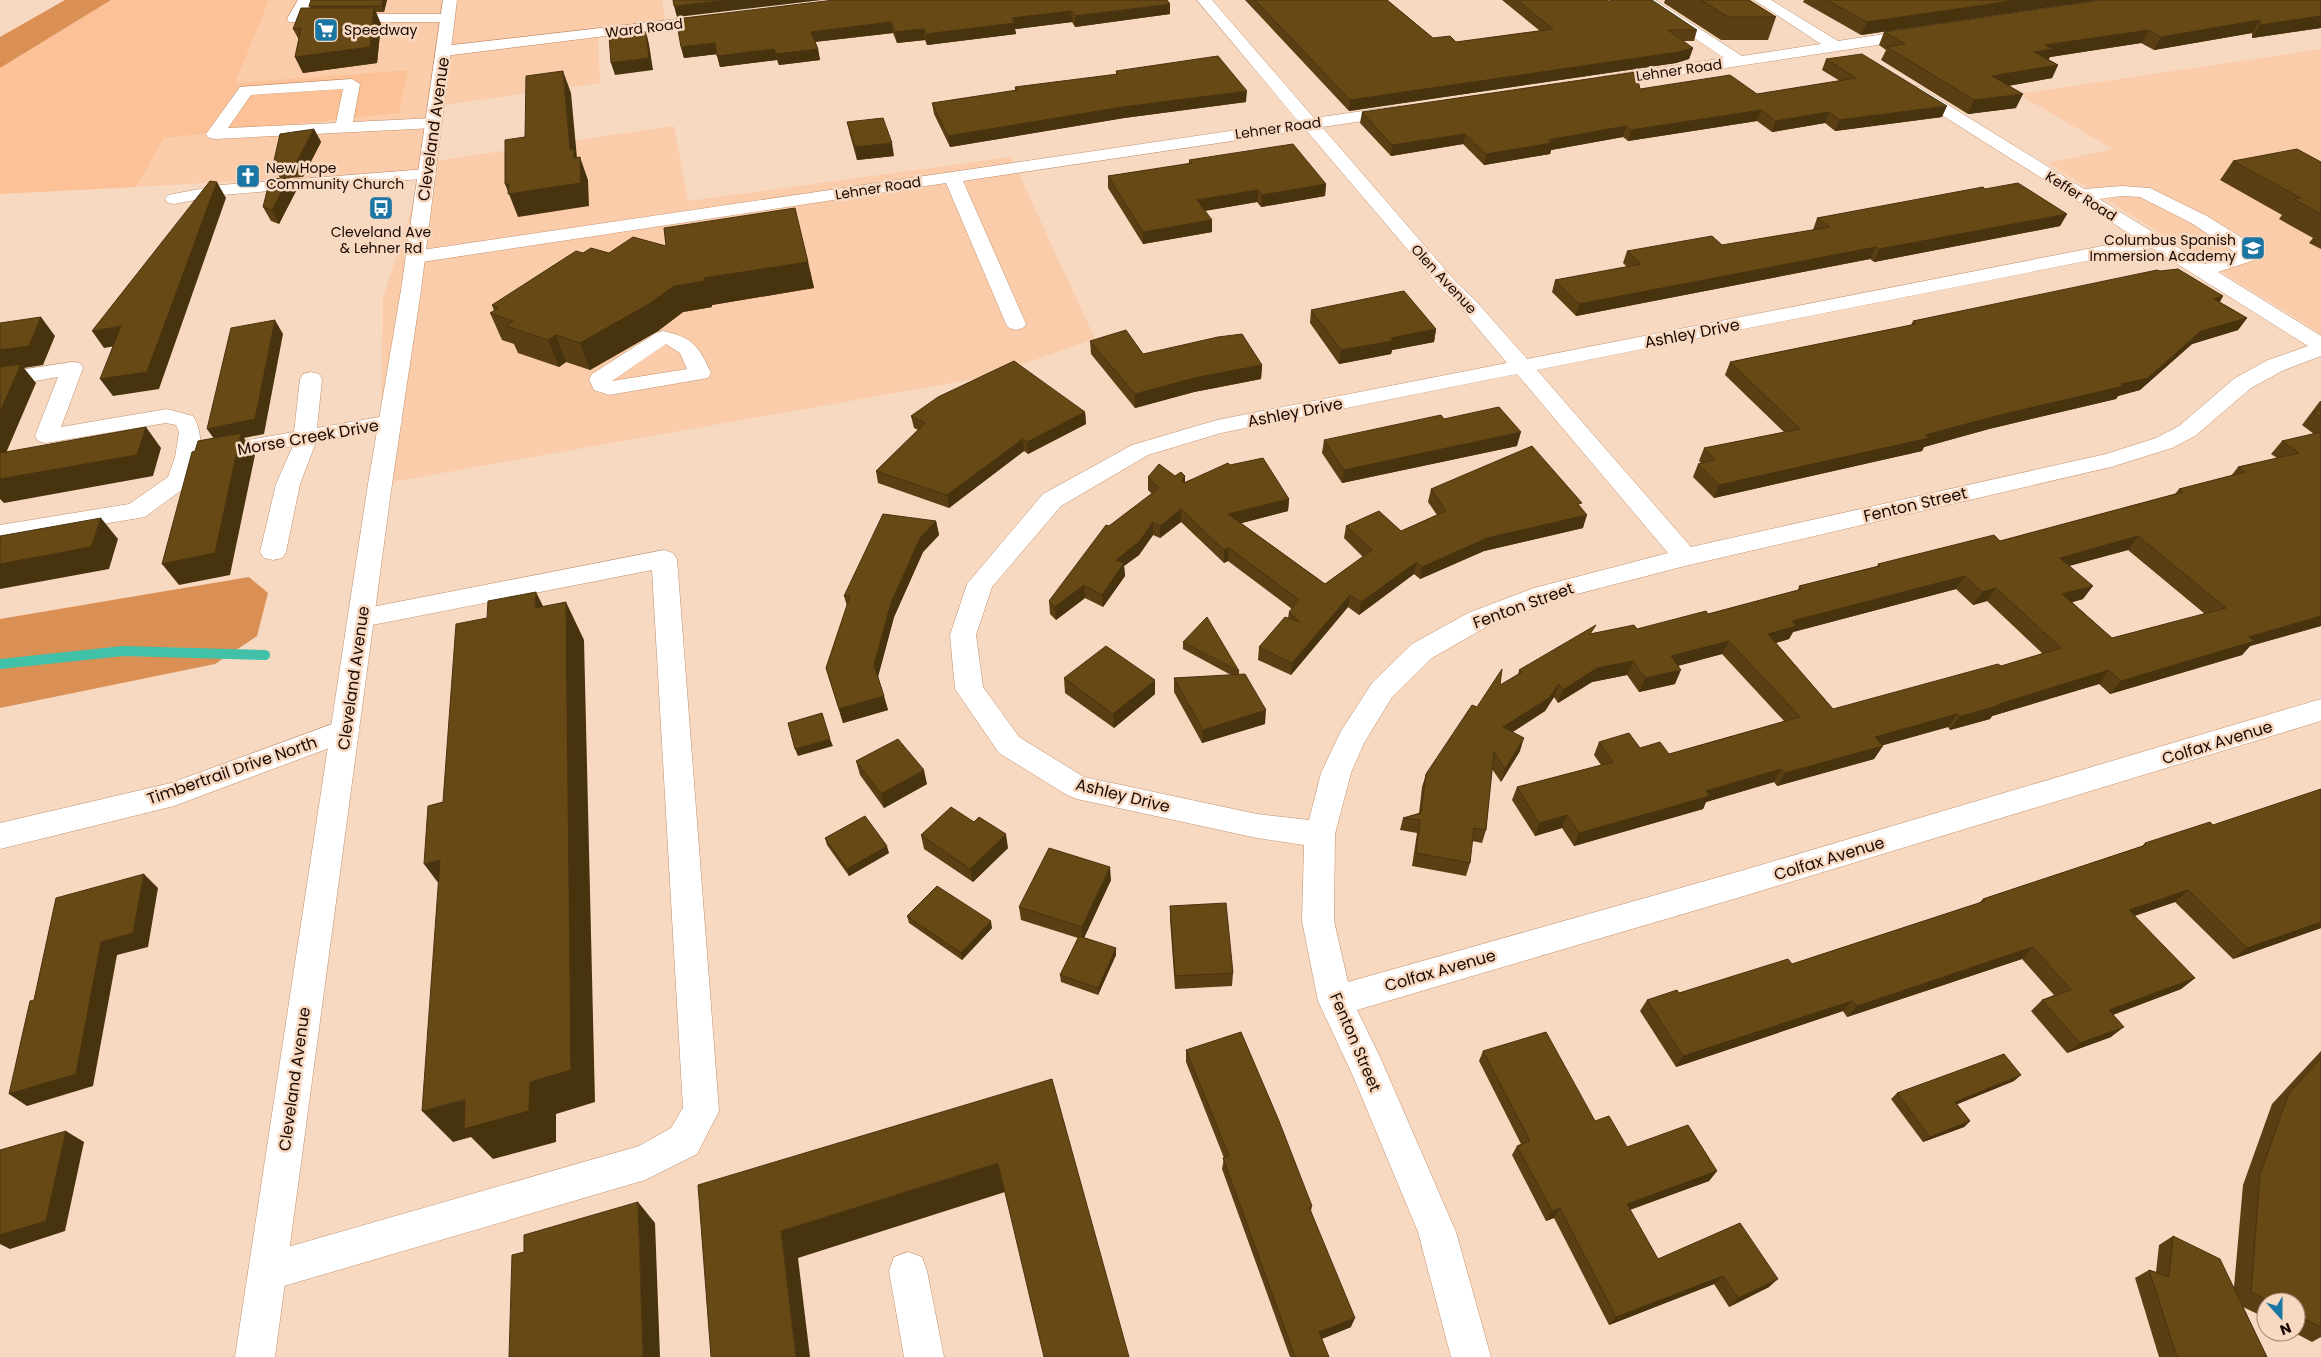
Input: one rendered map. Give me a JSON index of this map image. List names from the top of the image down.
{
  "streets": {
    "street": [
      "Ward Road",
      "Lehner Road",
      "Cleveland Avenue",
      "Keffer Road",
      "Olen Avenue",
      "Ashley Drive",
      "Morse Creek Drive",
      "Fenton Street",
      "Colfax Avenue",
      "Timbertrail Drive North"
    ]
  },
  "crossings": [
    ["Ward Road", "Cleveland Avenue"],
    ["Lehner Road", "Cleveland Avenue"],
    ["Lehner Road", "Olen Avenue"],
    ["Cleveland Avenue", "Morse Creek Drive"],
    ["Cleveland Avenue", "Timbertrail Drive North"],
    ["Keffer Road", "Ashley Drive"],
    ["Olen Avenue", "Ashley Drive"],
    ["Olen Avenue", "Fenton Street"],
    ["Ashley Drive", "Fenton Street"],
    ["Fenton Street", "Colfax Avenue"]
  ],
  "places": {
    "supermarket": ["Speedway"],
    "church": ["New Hope Community Church"],
    "bus stop": ["Cleveland Ave & Lehner Rd"],
    "school or university": ["Columbus Spanish Immersion Academy"]
  },
  "north": "bottom"
}
